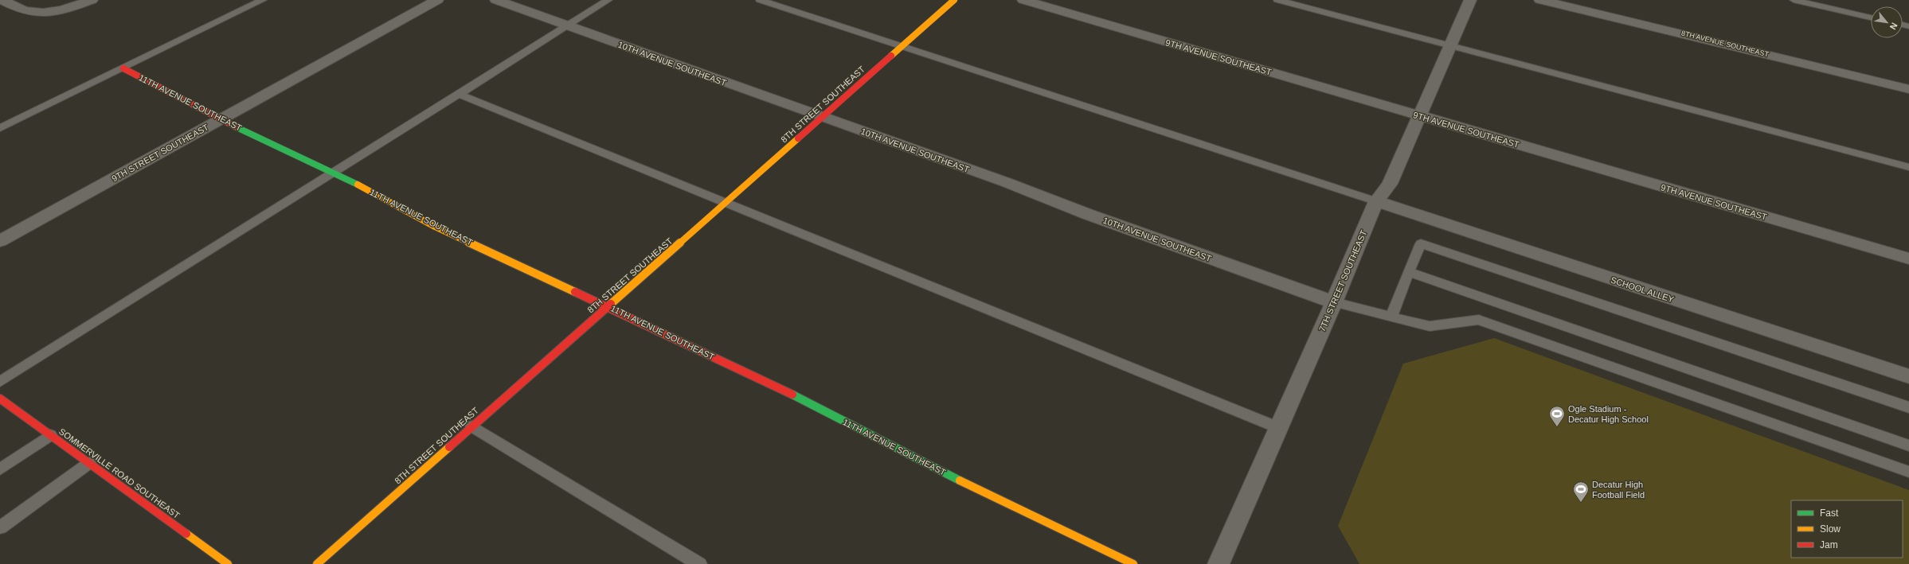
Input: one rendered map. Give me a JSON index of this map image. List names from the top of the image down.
{
  "streets": {
    "street": [
      "8TH AVENUE SOUTHEAST",
      "9TH AVENUE SOUTHEAST",
      "10TH AVENUE SOUTHEAST",
      "11TH AVENUE SOUTHEAST",
      "8TH STREET SOUTHEAST",
      "9TH STREET SOUTHEAST",
      "7TH STREET SOUTHEAST",
      "SCHOOL ALLEY",
      "SOMMERVILLE ROAD SOUTHEAST"
    ]
  },
  "crossings": [
    ["9TH AVENUE SOUTHEAST", "7TH STREET SOUTHEAST"],
    ["10TH AVENUE SOUTHEAST", "8TH STREET SOUTHEAST"],
    ["10TH AVENUE SOUTHEAST", "7TH STREET SOUTHEAST"],
    ["11TH AVENUE SOUTHEAST", "8TH STREET SOUTHEAST"],
    ["11TH AVENUE SOUTHEAST", "9TH STREET SOUTHEAST"],
    ["7TH STREET SOUTHEAST", "SCHOOL ALLEY"]
  ],
  "places": {
    "sports": ["Ogle Stadium - Decatur High School", "Decatur High Football Field"]
  },
  "legend": ["Fast", "Slow", "Jam"],
  "north": "bottom right"
}
